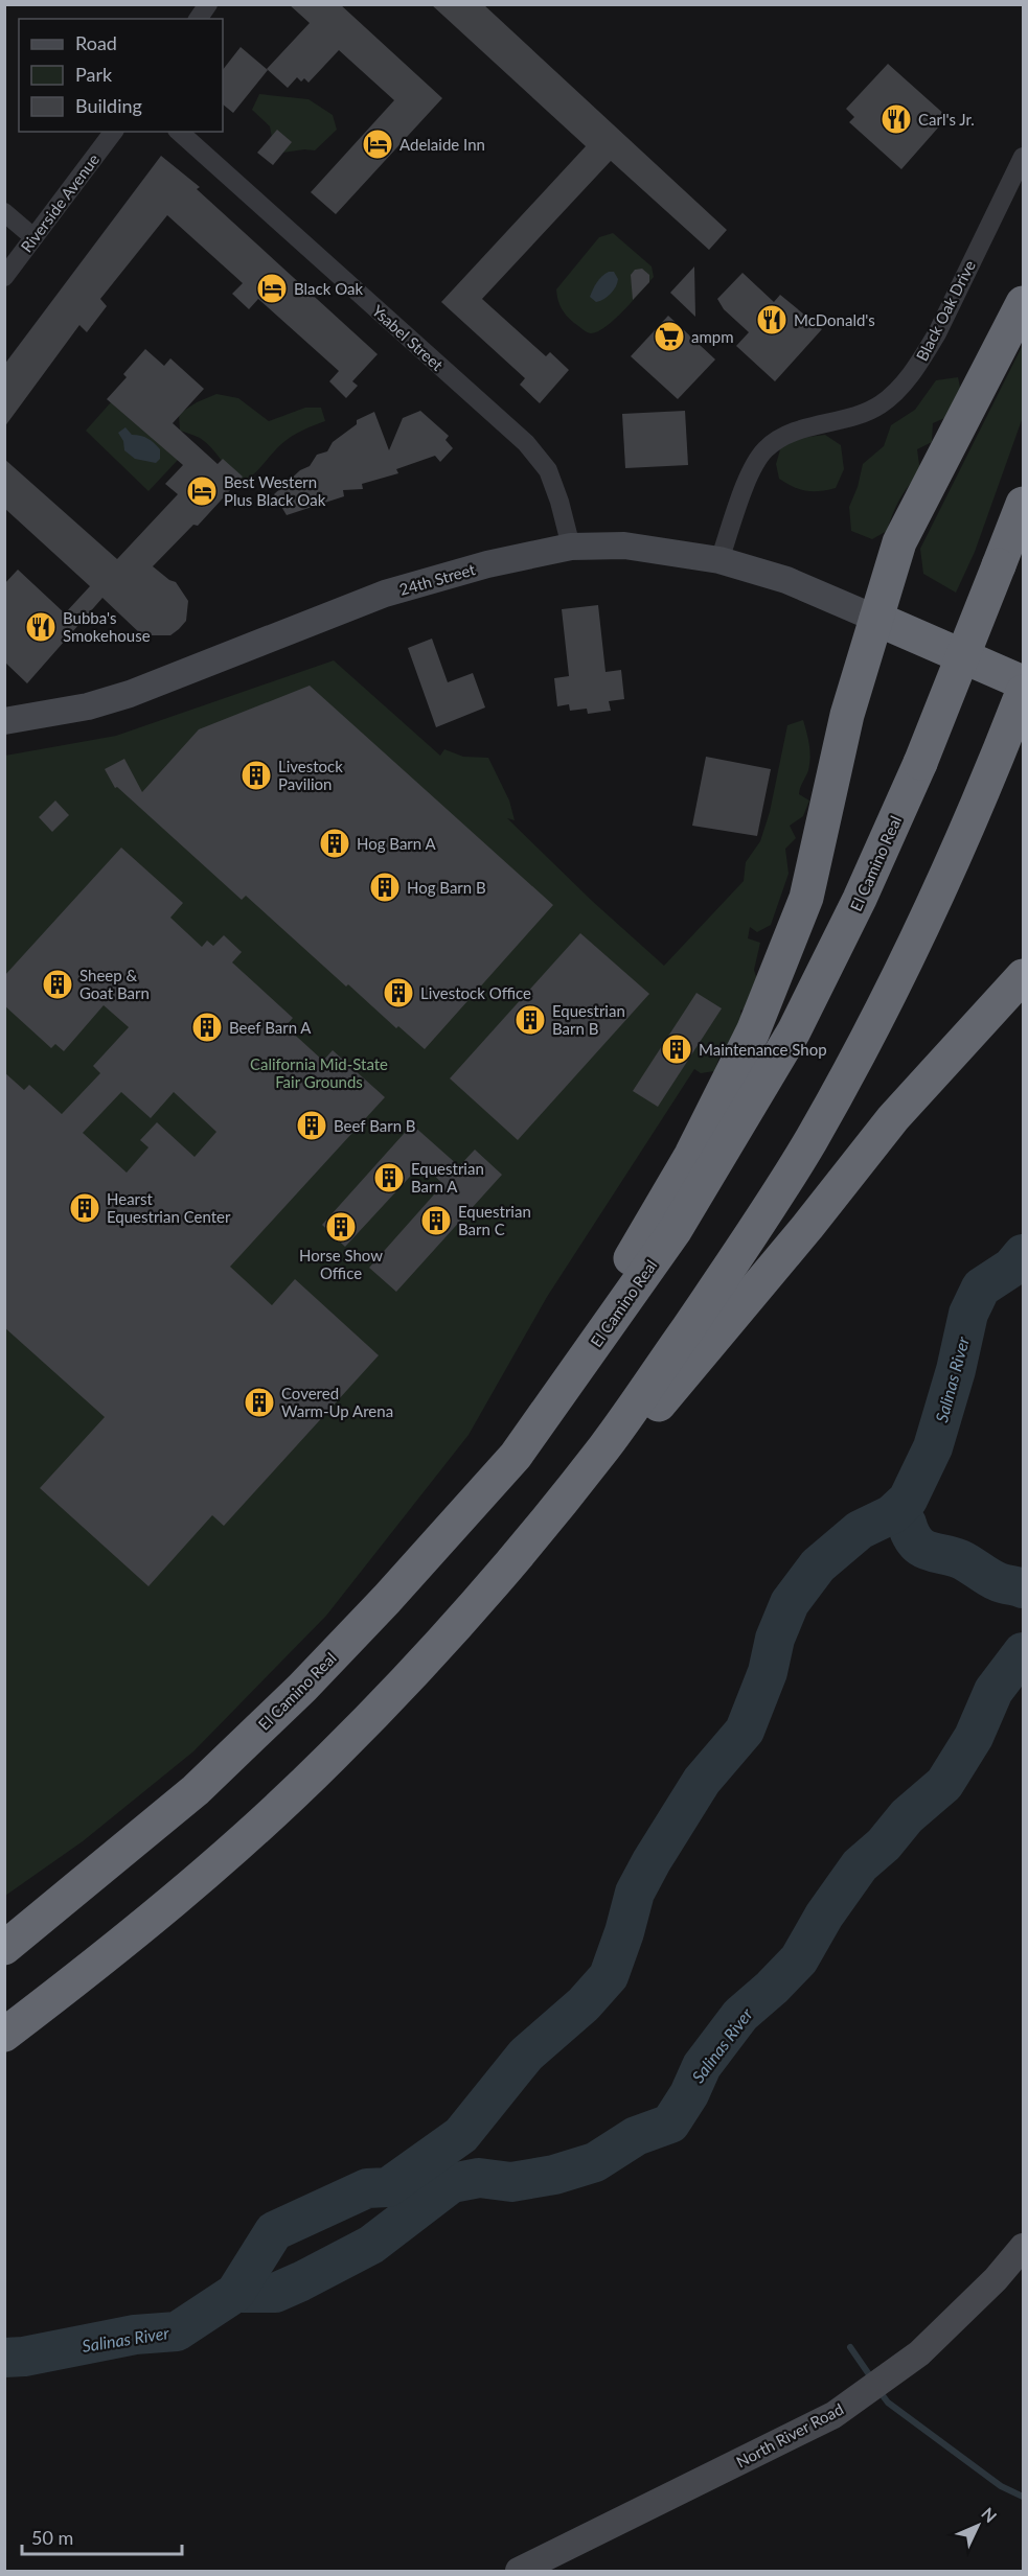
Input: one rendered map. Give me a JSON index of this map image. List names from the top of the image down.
{
  "streets": {
    "highway": ["El Camino Real"],
    "main road": ["24th Street", "North River Road"],
    "street": ["Riverside Avenue", "Black Oak Drive", "Ysabel Street"]
  },
  "crossings": [
    ["Black Oak Drive", "24th Street"],
    ["Ysabel Street", "24th Street"]
  ],
  "water": ["Salinas River"],
  "parks": ["California Mid-State Fair Grounds"],
  "places": {
    "restaurant": ["Carl's Jr.", "McDonald's", "Bubba's Smokehouse"],
    "hotel": ["Adelaide Inn", "Black Oak", "Best Western Plus Black Oak"],
    "supermarket": ["ampm"],
    "building": [
      "Livestock Pavilion",
      "Hog Barn A",
      "Hog Barn B",
      "Sheep & Goat Barn",
      "Livestock Office",
      "Equestrian Barn B",
      "Beef Barn A",
      "Maintenance Shop",
      "Beef Barn B",
      "Equestrian Barn A",
      "Hearst Equestrian Center",
      "Equestrian Barn C",
      "Horse Show Office",
      "Covered Warm-Up Arena"
    ]
  },
  "legend": ["Road", "Park", "Building"],
  "scale_bar": "50 m",
  "north": "top right"
}
